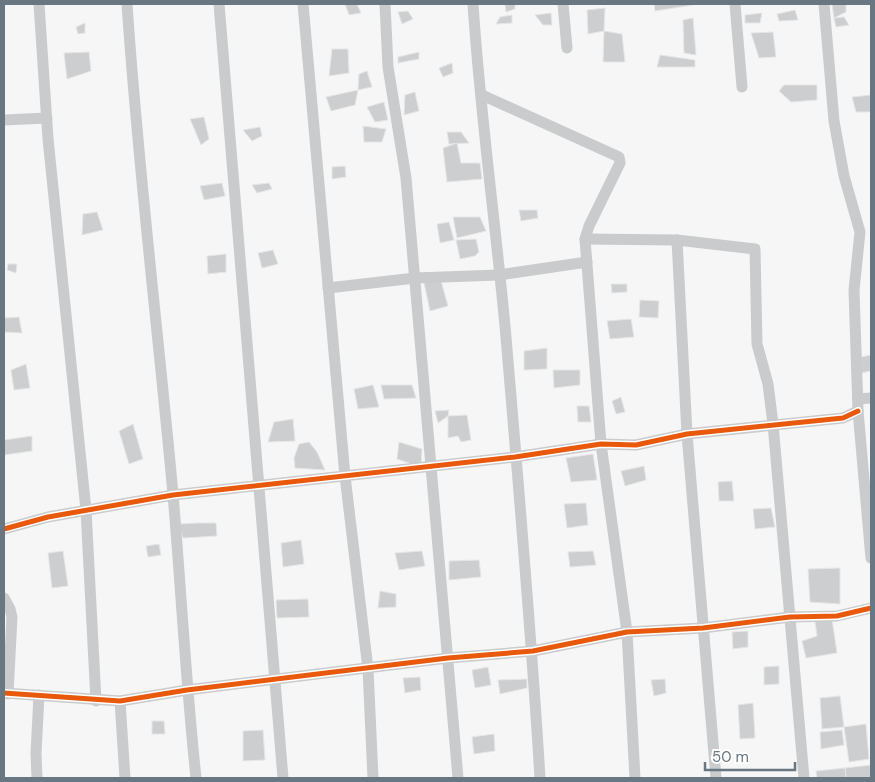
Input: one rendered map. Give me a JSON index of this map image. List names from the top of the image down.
{
  "scale_bar": "50 m"
}
